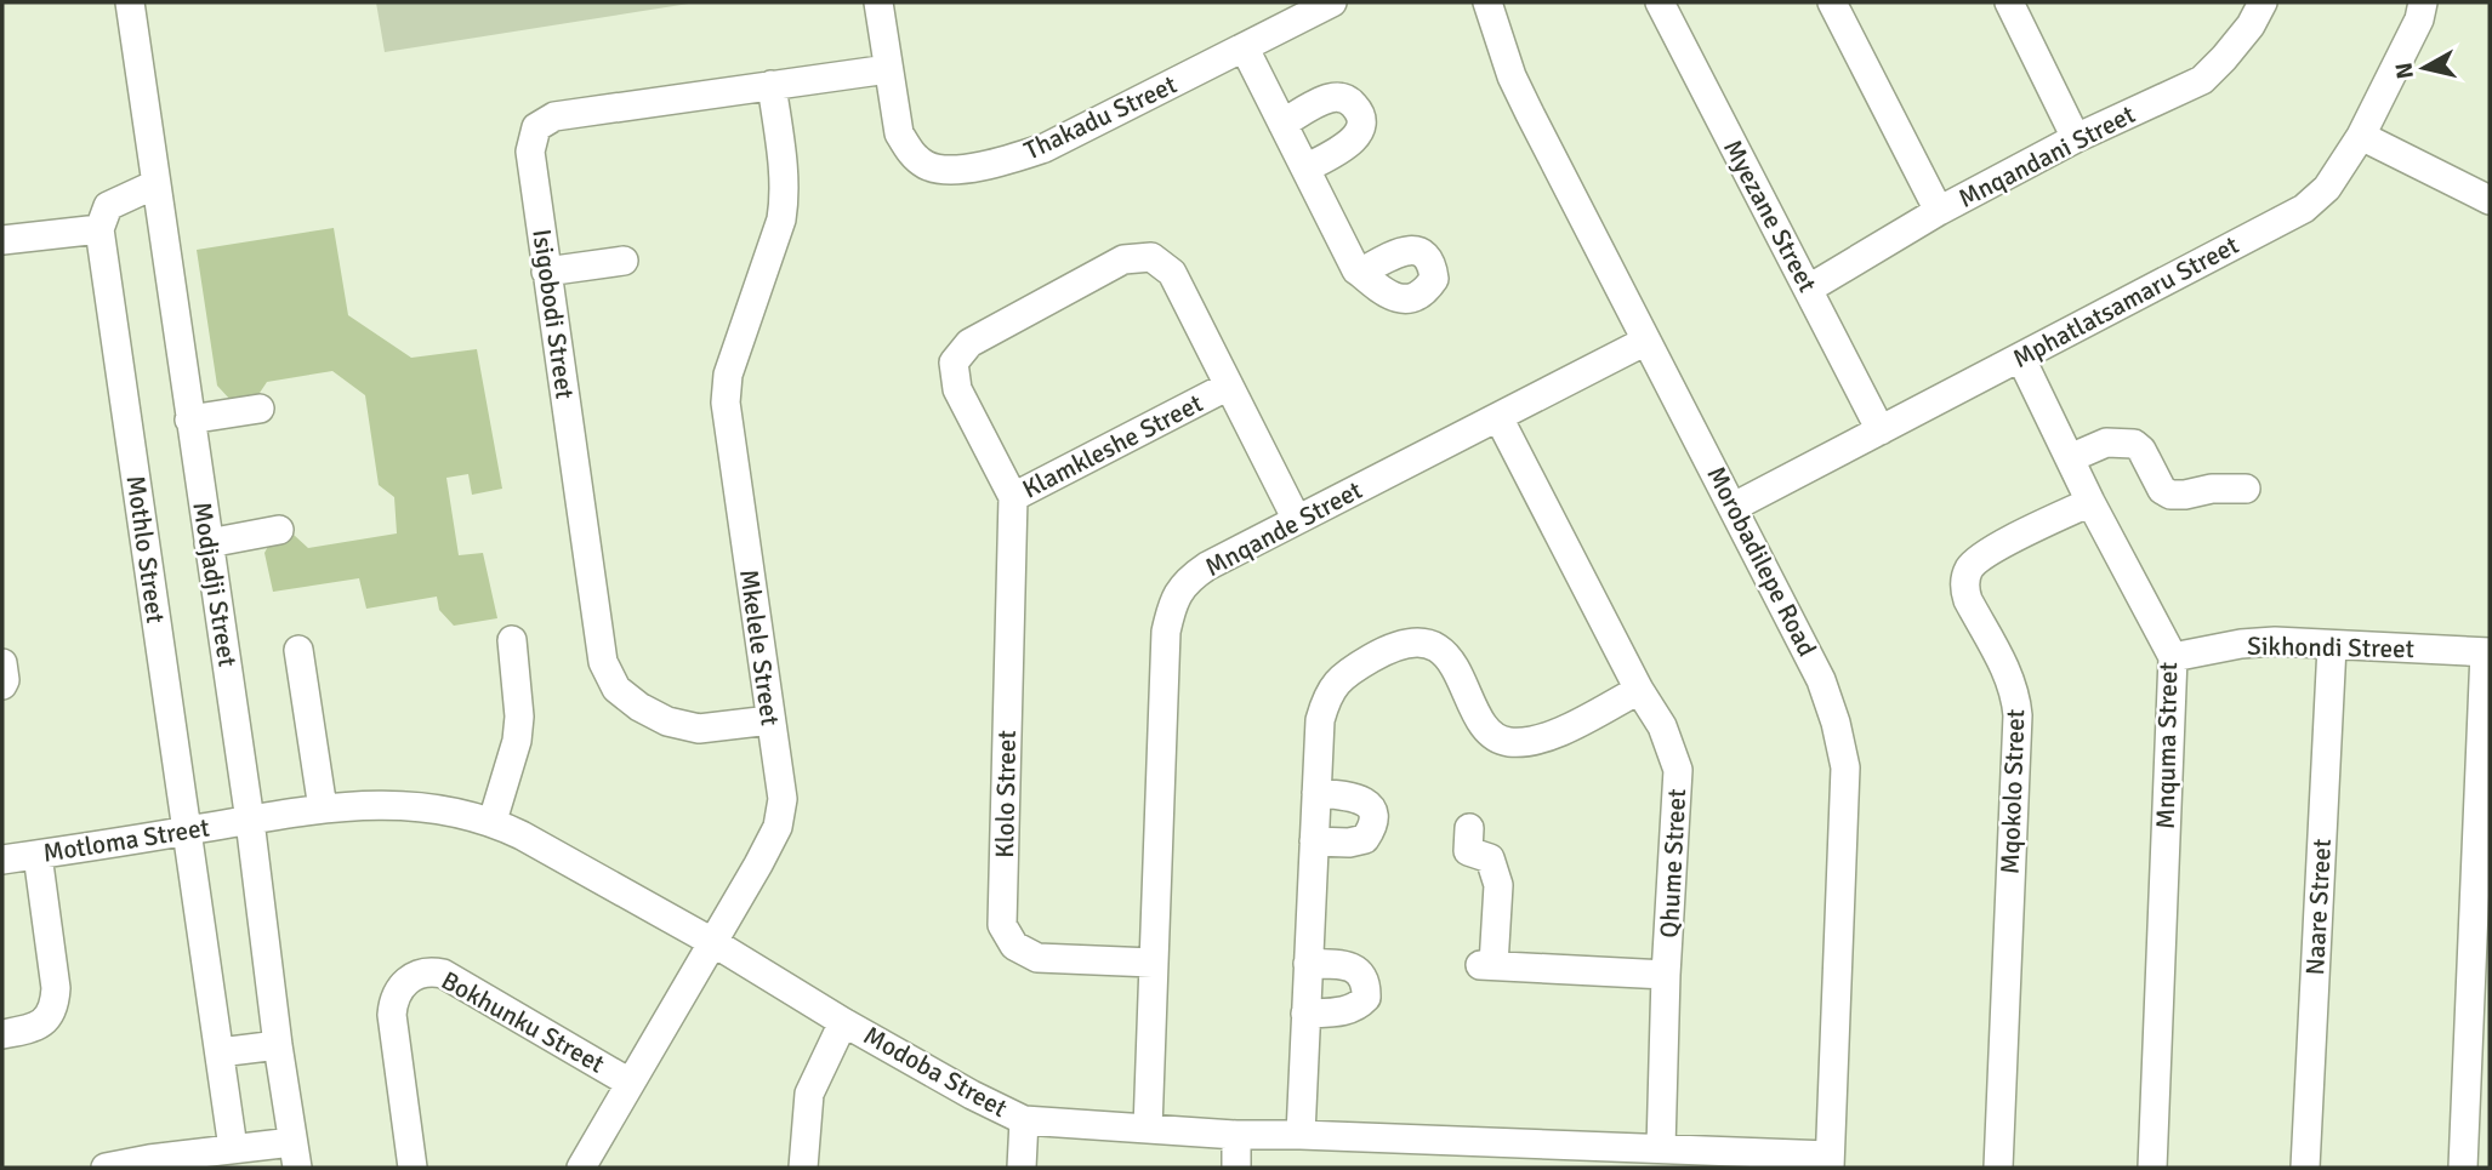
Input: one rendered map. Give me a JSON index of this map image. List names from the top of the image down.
{
  "streets": {
    "street": [
      "Thakadu Street",
      "Mnqandani Street",
      "Myezane Street",
      "Mphatlatsamaru Street",
      "Isigobodi Street",
      "Klamkleshe Street",
      "Mnqande Street",
      "Mothlo Street",
      "Morobadilepe Road",
      "Modjadji Street",
      "Mkelele Street",
      "Sikhondi Street",
      "Mnquma Street",
      "Mqokolo Street",
      "Klolo Street",
      "Motloma Street",
      "Qhume Street",
      "Naare Street",
      "Bokhunku Street",
      "Modoba Street"
    ]
  },
  "crossings": [
    ["Thakadu Street", "Isigobodi Street"],
    ["Mnqandani Street", "Myezane Street"],
    ["Myezane Street", "Mphatlatsamaru Street"],
    ["Mphatlatsamaru Street", "Morobadilepe Road"],
    ["Mphatlatsamaru Street", "Mnquma Street"],
    ["Isigobodi Street", "Mkelele Street"],
    ["Klamkleshe Street", "Mnqande Street"],
    ["Klamkleshe Street", "Klolo Street"],
    ["Mnqande Street", "Morobadilepe Road"],
    ["Mnqande Street", "Klolo Street"],
    ["Mnqande Street", "Qhume Street"],
    ["Mnqande Street", "Modoba Street"],
    ["Mothlo Street", "Motloma Street"],
    ["Morobadilepe Road", "Modoba Street"],
    ["Modjadji Street", "Motloma Street"],
    ["Modjadji Street", "Modoba Street"],
    ["Mkelele Street", "Bokhunku Street"],
    ["Mkelele Street", "Modoba Street"],
    ["Sikhondi Street", "Mnquma Street"],
    ["Sikhondi Street", "Naare Street"],
    ["Mnquma Street", "Mqokolo Street"],
    ["Motloma Street", "Modoba Street"],
    ["Qhume Street", "Modoba Street"]
  ],
  "north": "left"
}
